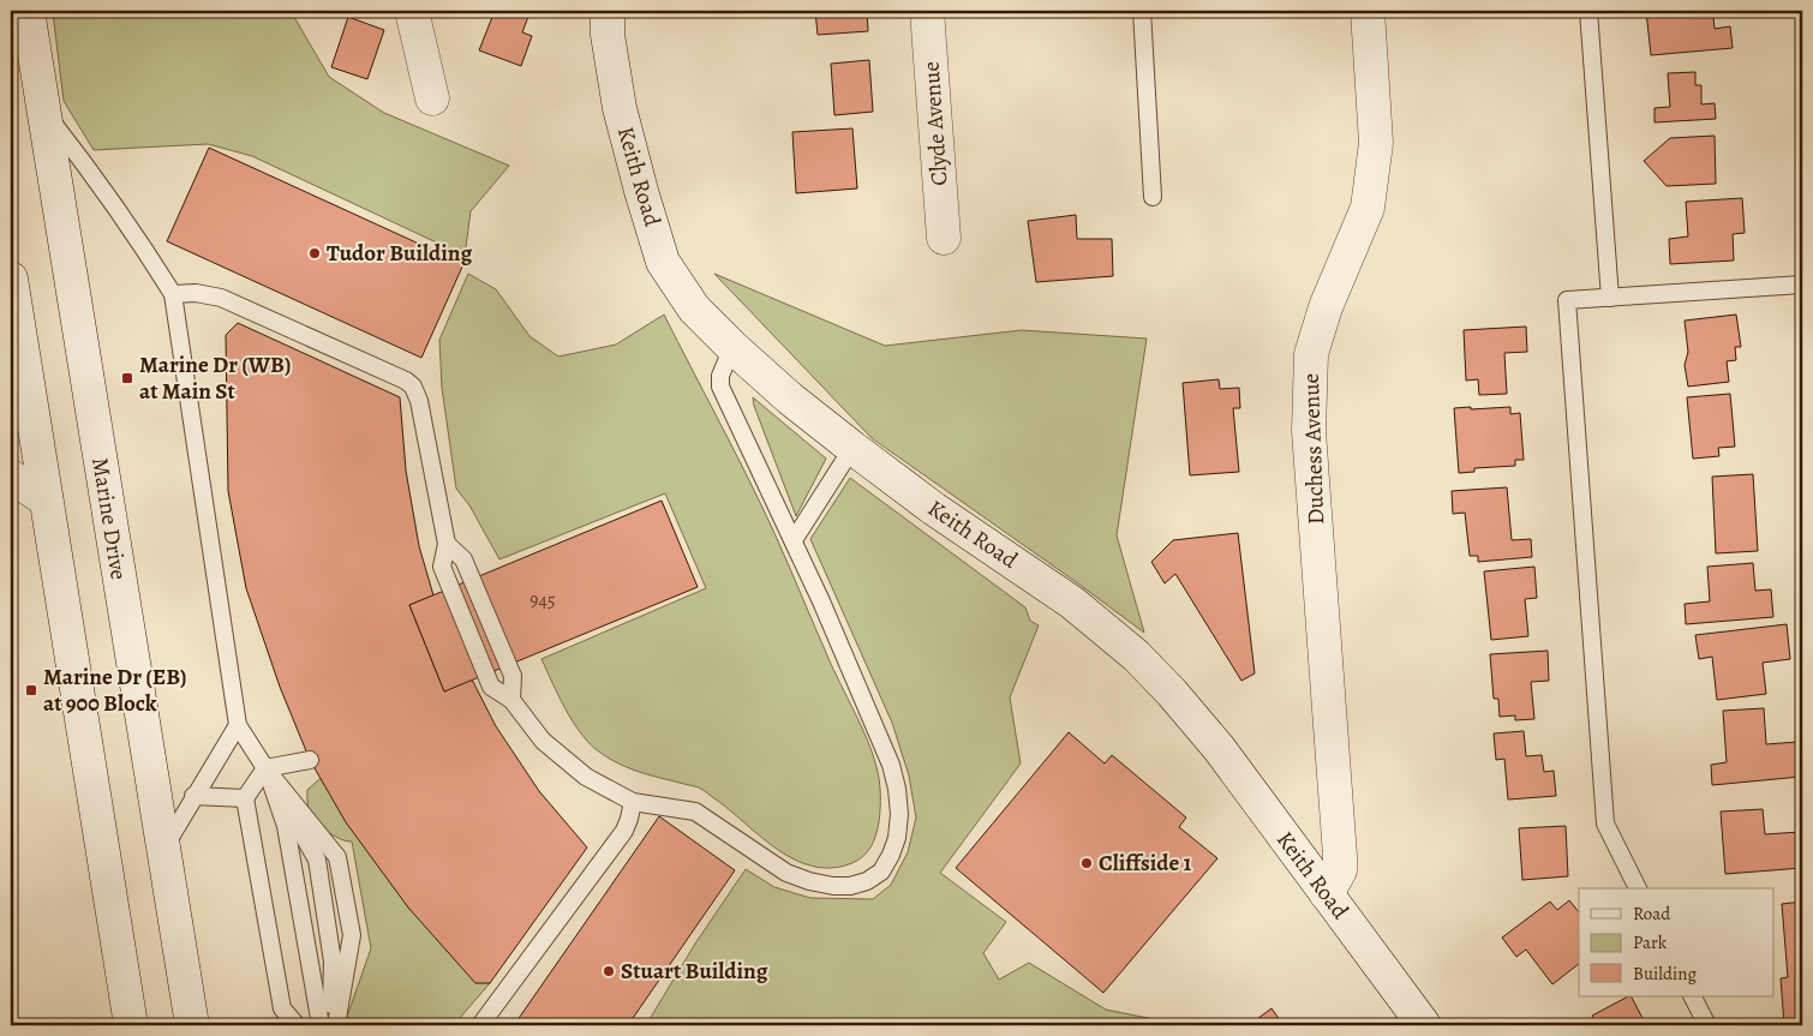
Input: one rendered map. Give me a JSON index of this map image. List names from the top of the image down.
{
  "streets": {
    "street": [
      "Clyde Avenue",
      "Keith Road",
      "Duchess Avenue",
      "Marine Drive"
    ]
  },
  "crossings": [
    ["Keith Road", "Duchess Avenue"]
  ],
  "places": {
    "other": ["Tudor Building", "Cliffside 1", "Stuart Building"],
    "transit": ["Marine Dr (WB) at Main St", "Marine Dr (EB) at 900 Block"]
  },
  "house_numbers": ["945"],
  "legend": ["Road", "Park", "Building"]
}
